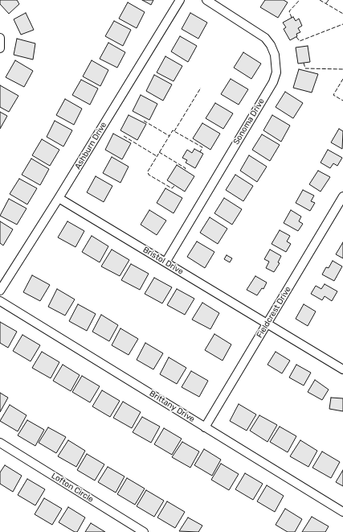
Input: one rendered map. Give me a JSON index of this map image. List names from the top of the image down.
{
  "streets": {
    "street": [
      "Sonoma Drive",
      "Ashburn Drive",
      "Bristol Drive",
      "Fieldcrest Drive",
      "Brittany Drive",
      "Lofton Circle"
    ]
  },
  "crossings": [
    ["Sonoma Drive", "Bristol Drive"],
    ["Ashburn Drive", "Bristol Drive"],
    ["Bristol Drive", "Fieldcrest Drive"],
    ["Fieldcrest Drive", "Brittany Drive"]
  ]
}
